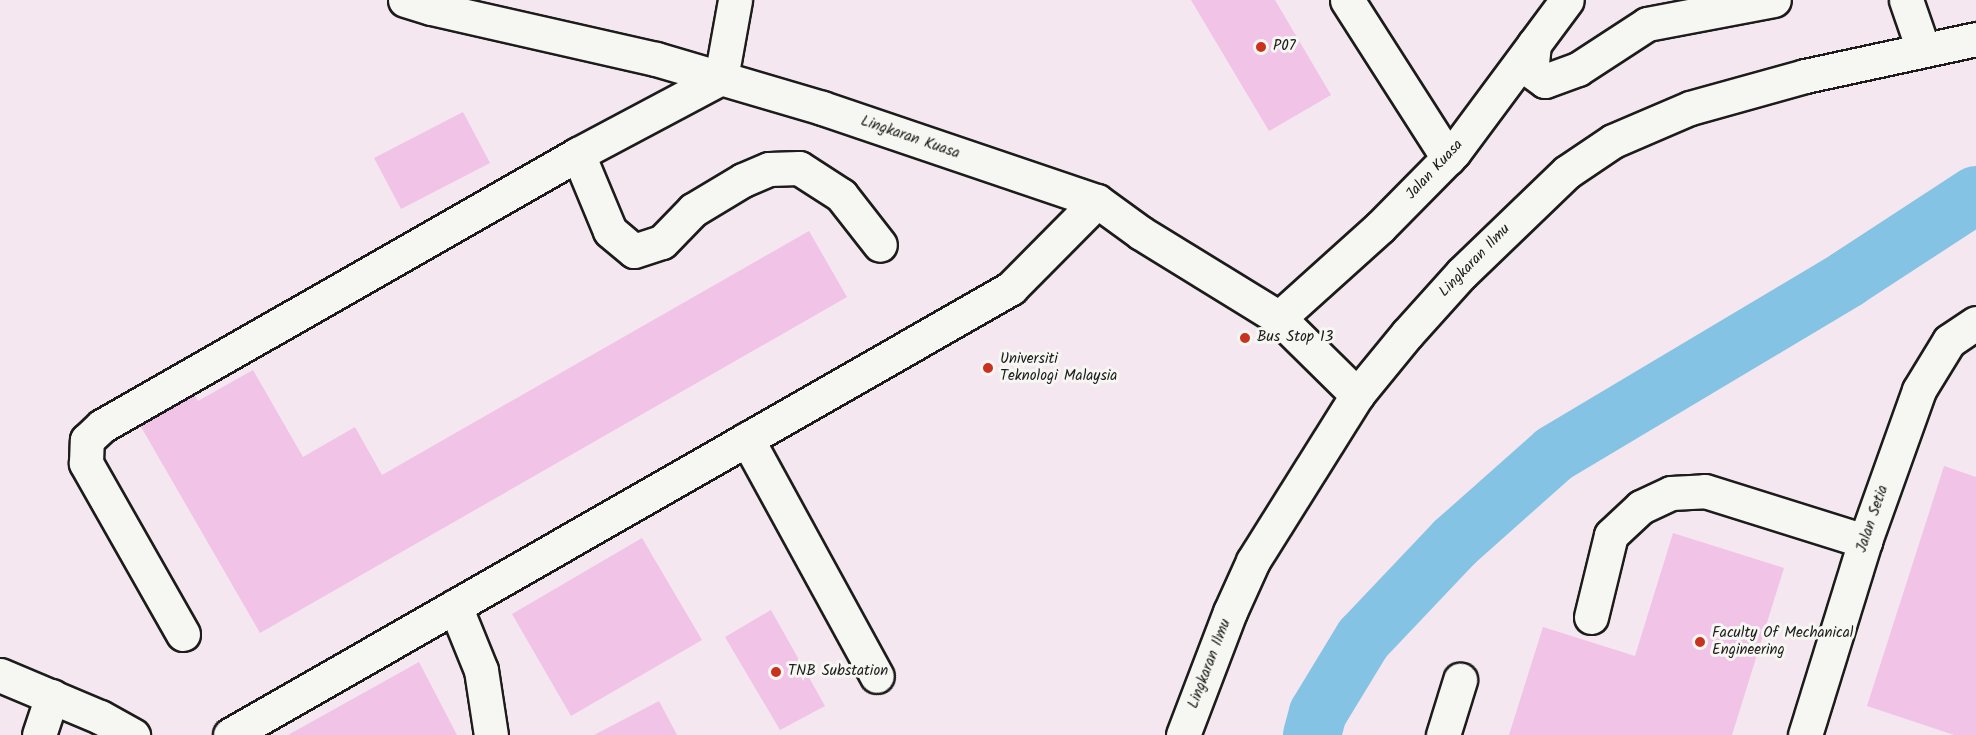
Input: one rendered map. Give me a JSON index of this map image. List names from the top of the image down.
{
  "streets": {
    "street": [
      "Lingkaran Kuasa",
      "Jalan Kuasa",
      "Lingkaran Ilmu",
      "Jalan Setia"
    ]
  },
  "crossings": [
    ["Lingkaran Kuasa", "Jalan Kuasa"],
    ["Lingkaran Kuasa", "Lingkaran Ilmu"]
  ],
  "places": [
    "P07",
    "Bus Stop 13",
    "Universiti Teknologi Malaysia",
    "Faculty Of Mechanical Engineering",
    "TNB Substation"
  ]
}
